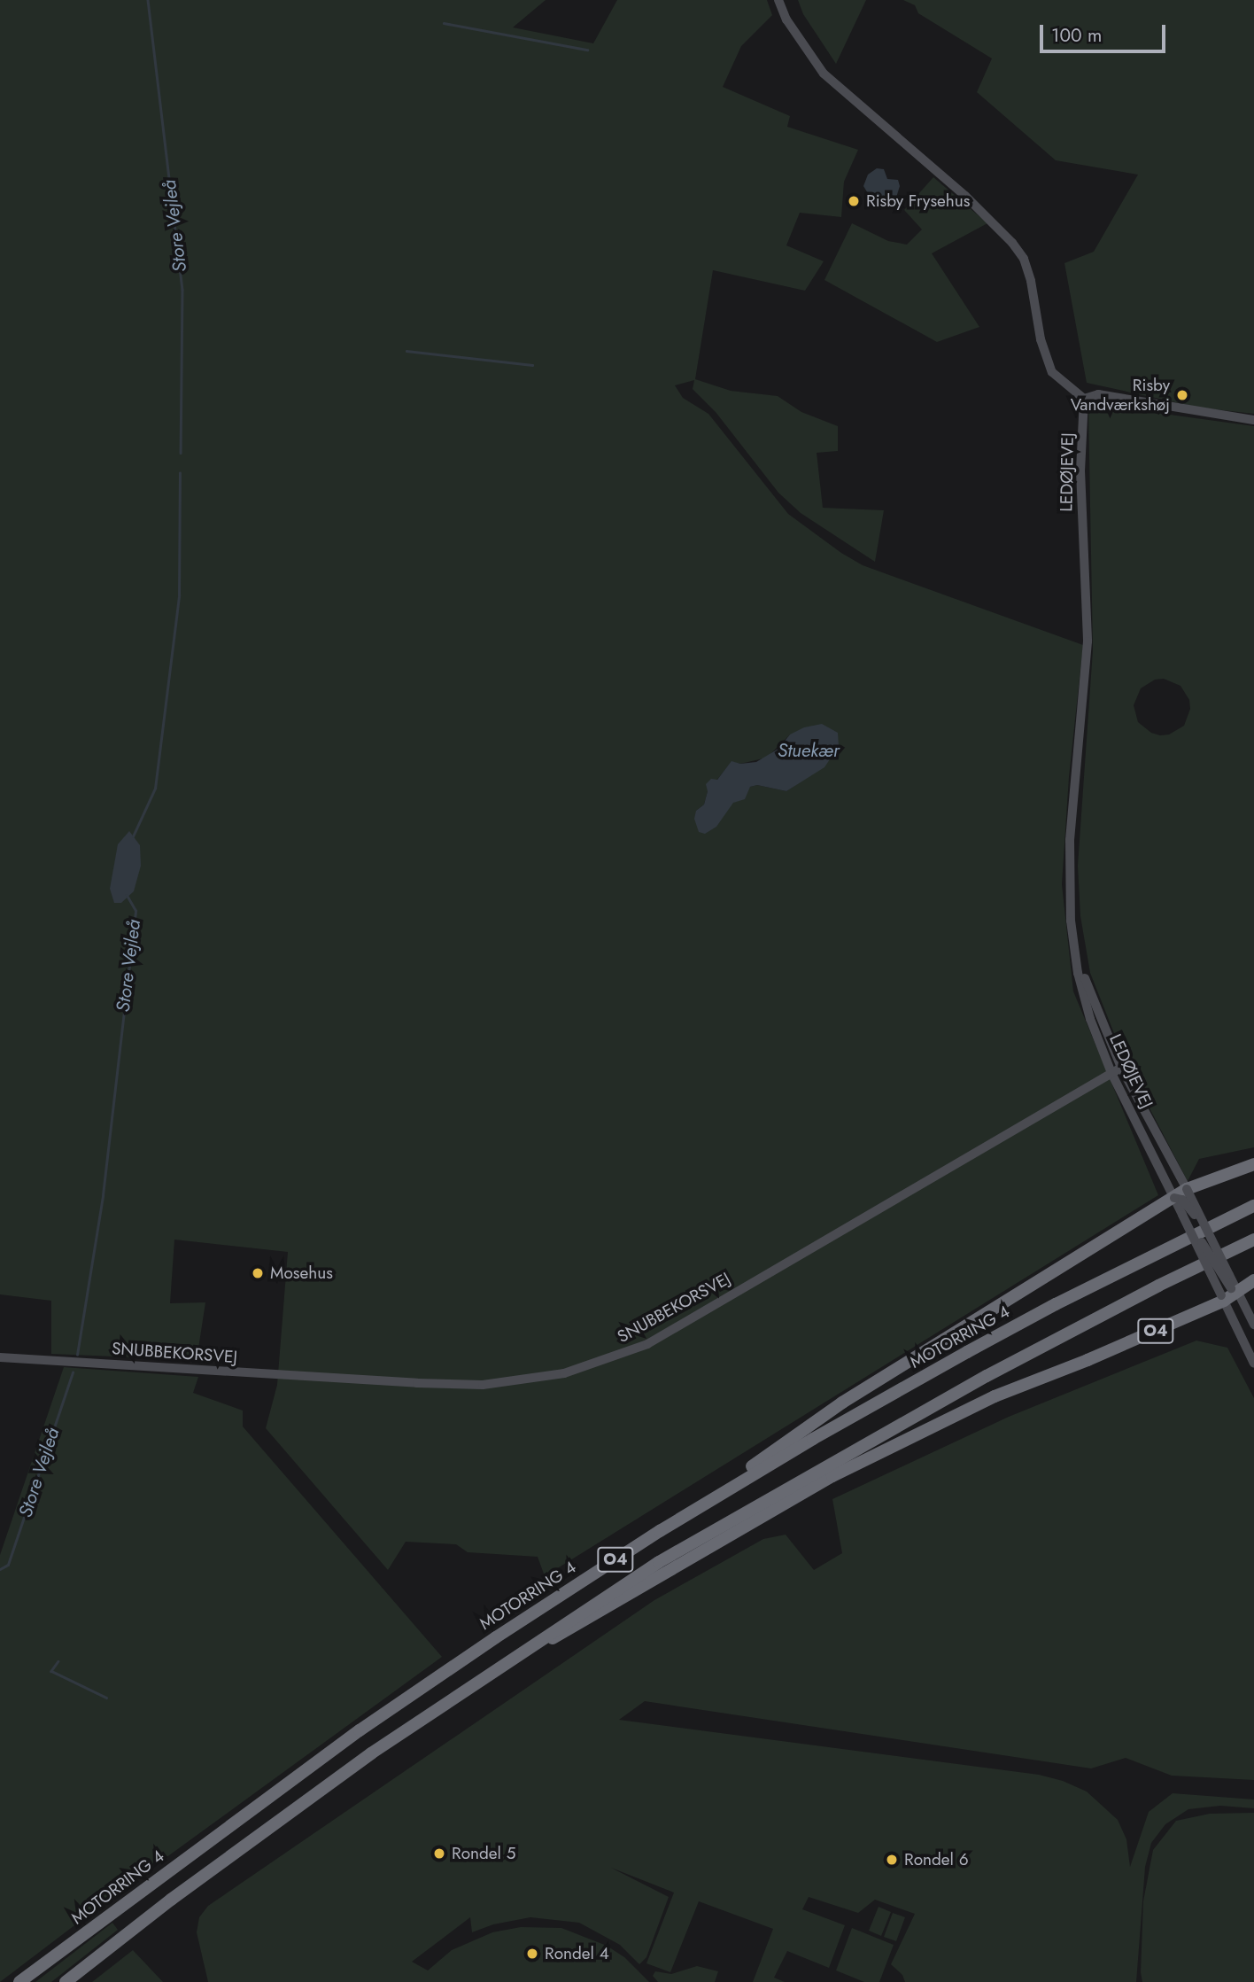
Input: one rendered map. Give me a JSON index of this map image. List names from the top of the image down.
{
  "streets": {
    "highway": ["O4", "MOTORRING 4"],
    "street": ["LEDØJEVEJ", "SNUBBEKORSVEJ"]
  },
  "crossings": [
    ["LEDØJEVEJ", "SNUBBEKORSVEJ"],
    ["LEDØJEVEJ", "O4"],
    ["O4", "MOTORRING 4"]
  ],
  "water": ["Store Vejleå", "Stuekær"],
  "places": [
    "Risby Frysehus",
    "Risby Vandværkshøj",
    "Mosehus",
    "Rondel 5",
    "Rondel 6",
    "Rondel 4"
  ],
  "scale_bar": "100 m"
}
